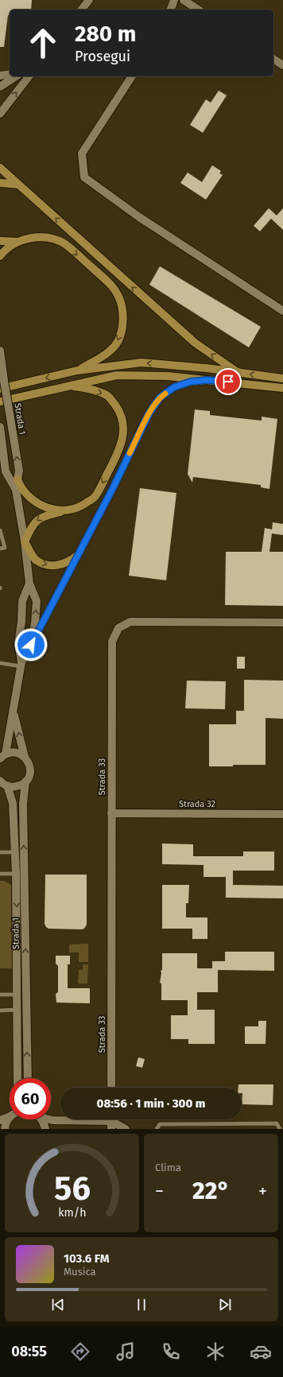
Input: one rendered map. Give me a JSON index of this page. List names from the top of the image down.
{
  "streets": {
    "street": ["Strada 1", "Strada 33", "Strada 32"]
  },
  "crossings": [
    ["Strada 33", "Strada 32"]
  ],
  "page": {
    "turn": ["280 m", "Prosegui"],
    "limit": "60",
    "trip": "08:56 · 1 min · 300 m",
    "tile": "Clima",
    "heat": ["−", "22°", "+"],
    "song": ["103.6 FM", "Musica"],
    "tabs": "08:55",
    "gauge": ["56", "km/h"]
  }
}
